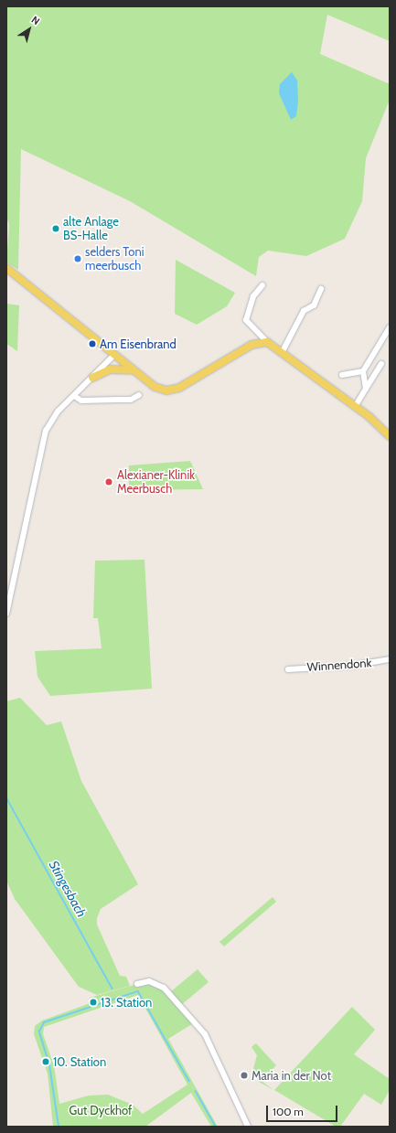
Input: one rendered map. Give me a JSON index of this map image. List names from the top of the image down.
{
  "streets": {
    "street": ["Winnendonk"]
  },
  "water": ["Stingesbach"],
  "parks": ["Gut Dyckhof"],
  "places": [
    "alte Anlage BS-Halle",
    "selders Toni meerbusch",
    "Am Eisenbrand",
    "Alexianer-Klinik Meerbusch",
    "13. Station",
    "10. Station",
    "Maria in der Not"
  ],
  "scale_bar": "100 m",
  "north": "top right"
}
